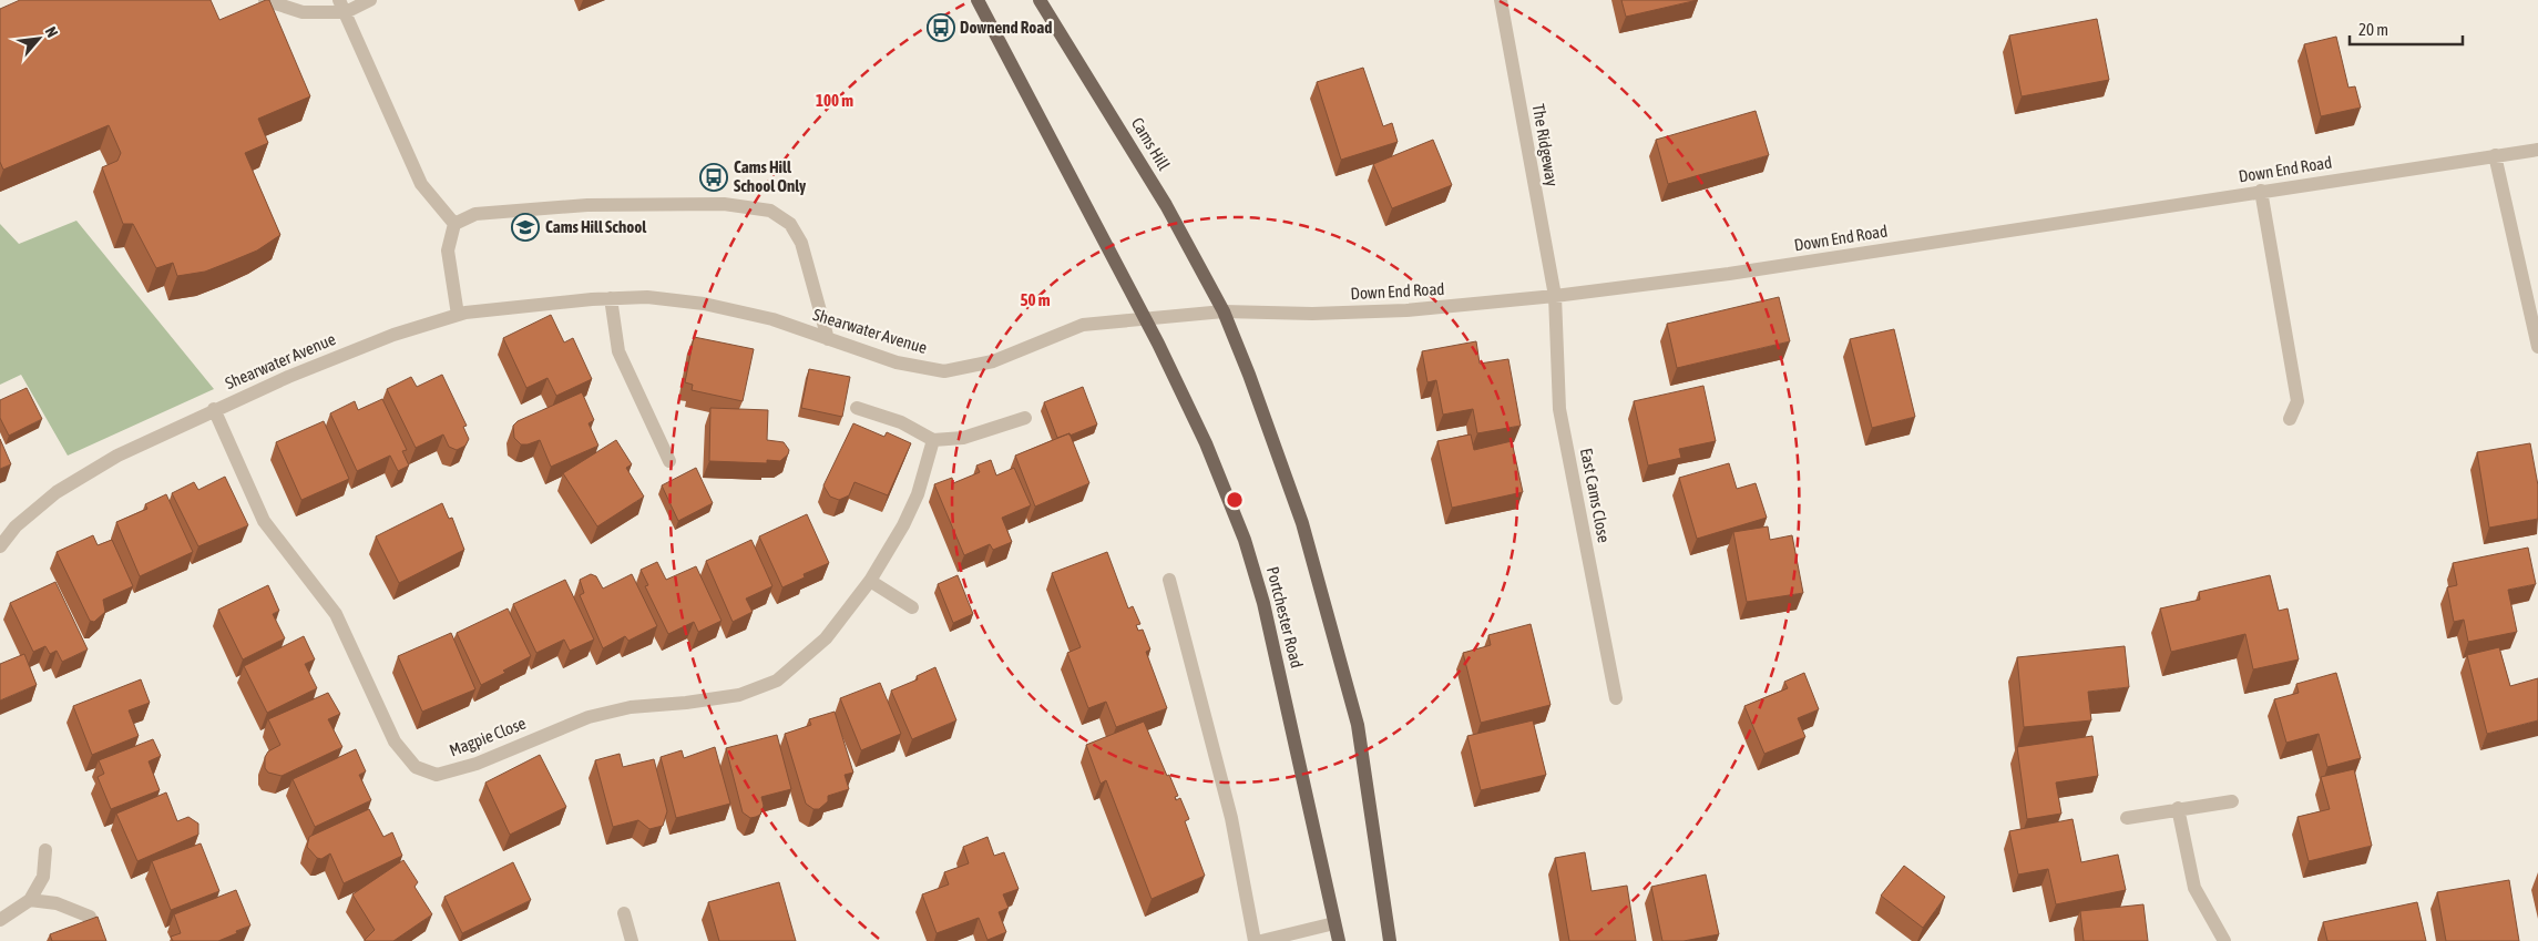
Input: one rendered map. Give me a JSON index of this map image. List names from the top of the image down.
{
  "streets": {
    "main road": ["Cams Hill", "Portchester Road"],
    "street": [
      "The Ridgeway",
      "Down End Road",
      "Shearwater Avenue",
      "East Cams Close",
      "Magpie Close"
    ]
  },
  "crossings": [
    ["Cams Hill", "Down End Road"],
    ["The Ridgeway", "Down End Road"],
    ["The Ridgeway", "East Cams Close"],
    ["Down End Road", "Shearwater Avenue"],
    ["Down End Road", "East Cams Close"],
    ["Down End Road", "Portchester Road"],
    ["Shearwater Avenue", "Portchester Road"],
    ["Shearwater Avenue", "Magpie Close"]
  ],
  "places": {
    "bus stop": ["Downend Road", "Cams Hill School Only"],
    "school or university": ["Cams Hill School"]
  },
  "scale_bar": "20 m",
  "north": "top right",
  "rings": ["100 m", "50 m"]
}
